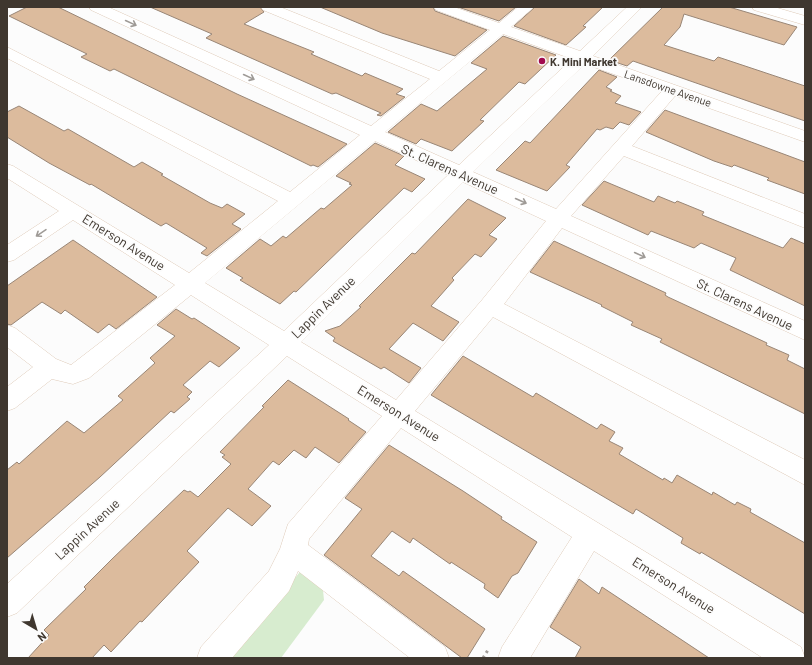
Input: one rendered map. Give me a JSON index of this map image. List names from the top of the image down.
{
  "streets": {
    "street": [
      "Lansdowne Avenue",
      "St. Clarens Avenue",
      "Emerson Avenue",
      "Lappin Avenue"
    ]
  },
  "crossings": [
    ["Lansdowne Avenue", "Lappin Avenue"],
    ["St. Clarens Avenue", "Lappin Avenue"],
    ["Emerson Avenue", "Lappin Avenue"]
  ],
  "places": ["K. Mini Market"],
  "north": "bottom right"
}
